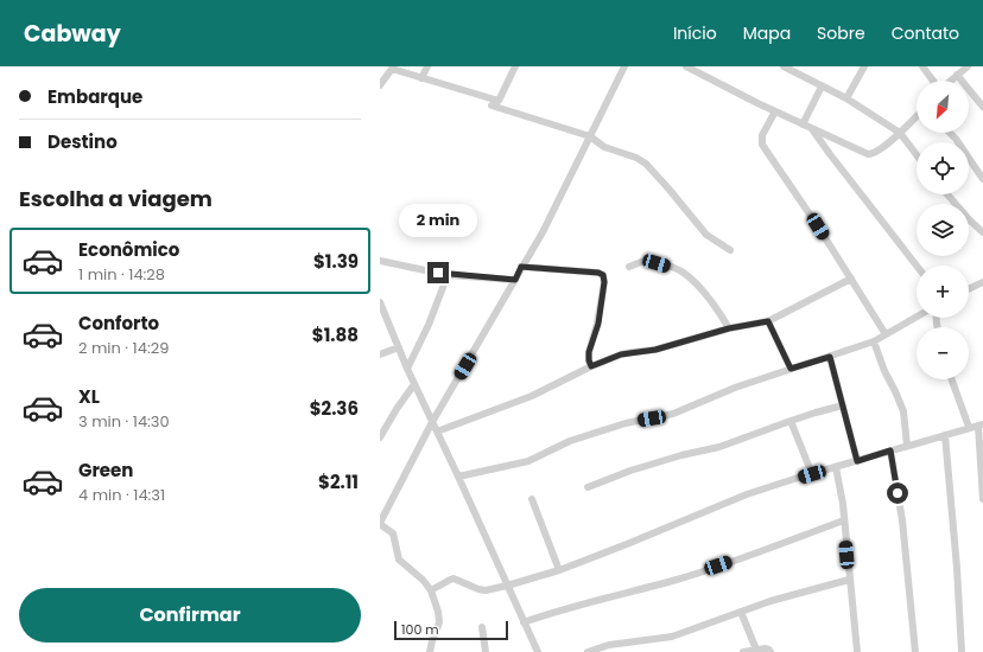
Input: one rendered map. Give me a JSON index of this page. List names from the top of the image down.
{
  "scale_bar": "100 m",
  "north": "bottom left",
  "page": {
    "header": "Cabway",
    "nav": [
      "Início",
      "Mapa",
      "Sobre",
      "Contato"
    ],
    "banner": ["Embarque", "Destino"],
    "map_buttons": ["+", "−"],
    "heading": "Escolha a viagem",
    "bubble": "2 min",
    "list": [
      {
        "name": "Econômico",
        "note": "1 min · 14:28",
        "value": "$1.39"
      },
      {
        "name": "Conforto",
        "note": "2 min · 14:29",
        "value": "$1.88"
      },
      {
        "name": "XL",
        "note": "3 min · 14:30",
        "value": "$2.36"
      },
      {
        "name": "Green",
        "note": "4 min · 14:31",
        "value": "$2.11"
      }
    ],
    "buttons": "Confirmar",
    "scale": "100 m"
  }
}
